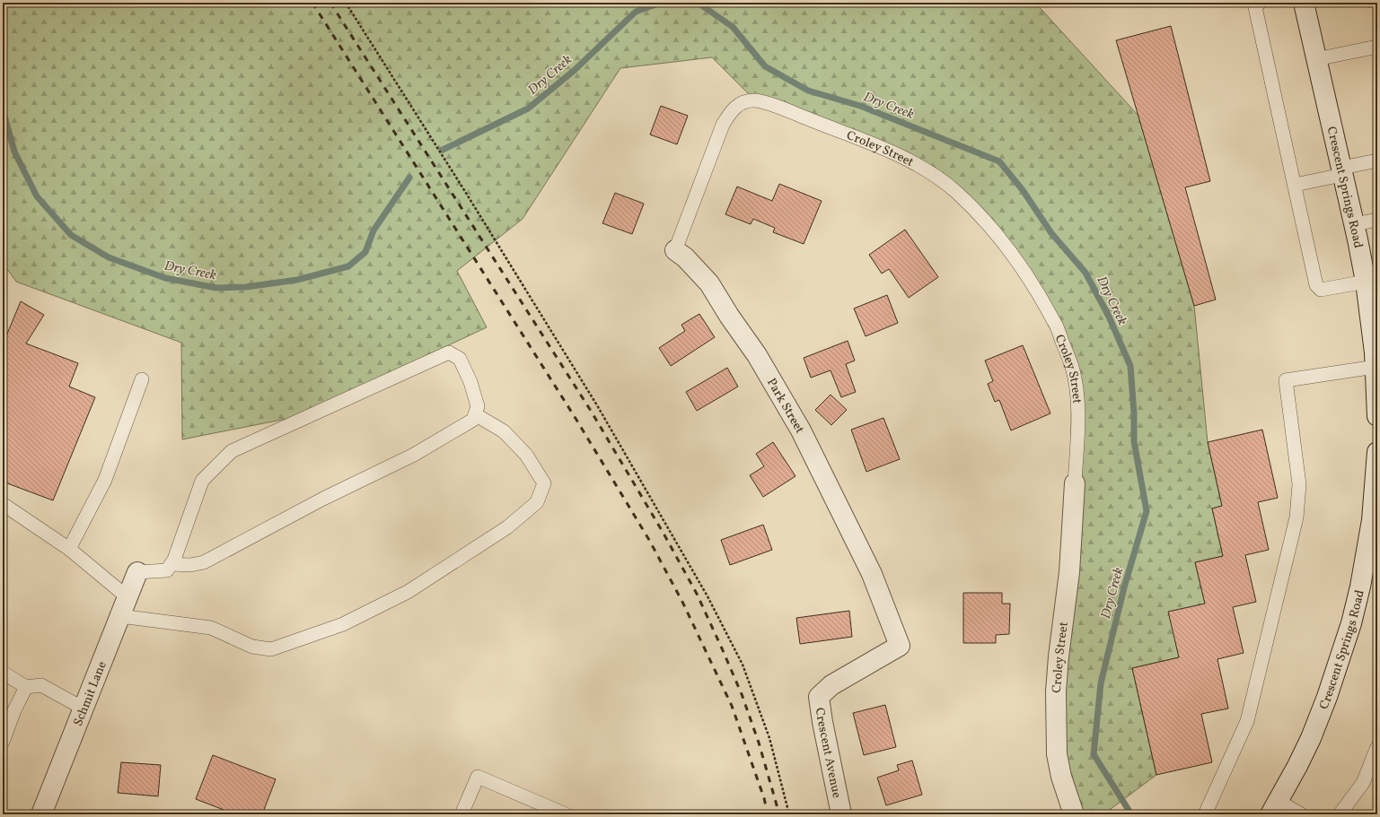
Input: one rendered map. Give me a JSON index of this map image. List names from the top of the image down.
{
  "streets": {
    "street": [
      "Croley Street",
      "Crescent Springs Road",
      "Park Street",
      "Schmit Lane",
      "Crescent Avenue"
    ]
  },
  "crossings": [
    ["Croley Street", "Park Street"],
    ["Park Street", "Crescent Avenue"]
  ],
  "water": ["Dry Creek"]
}
